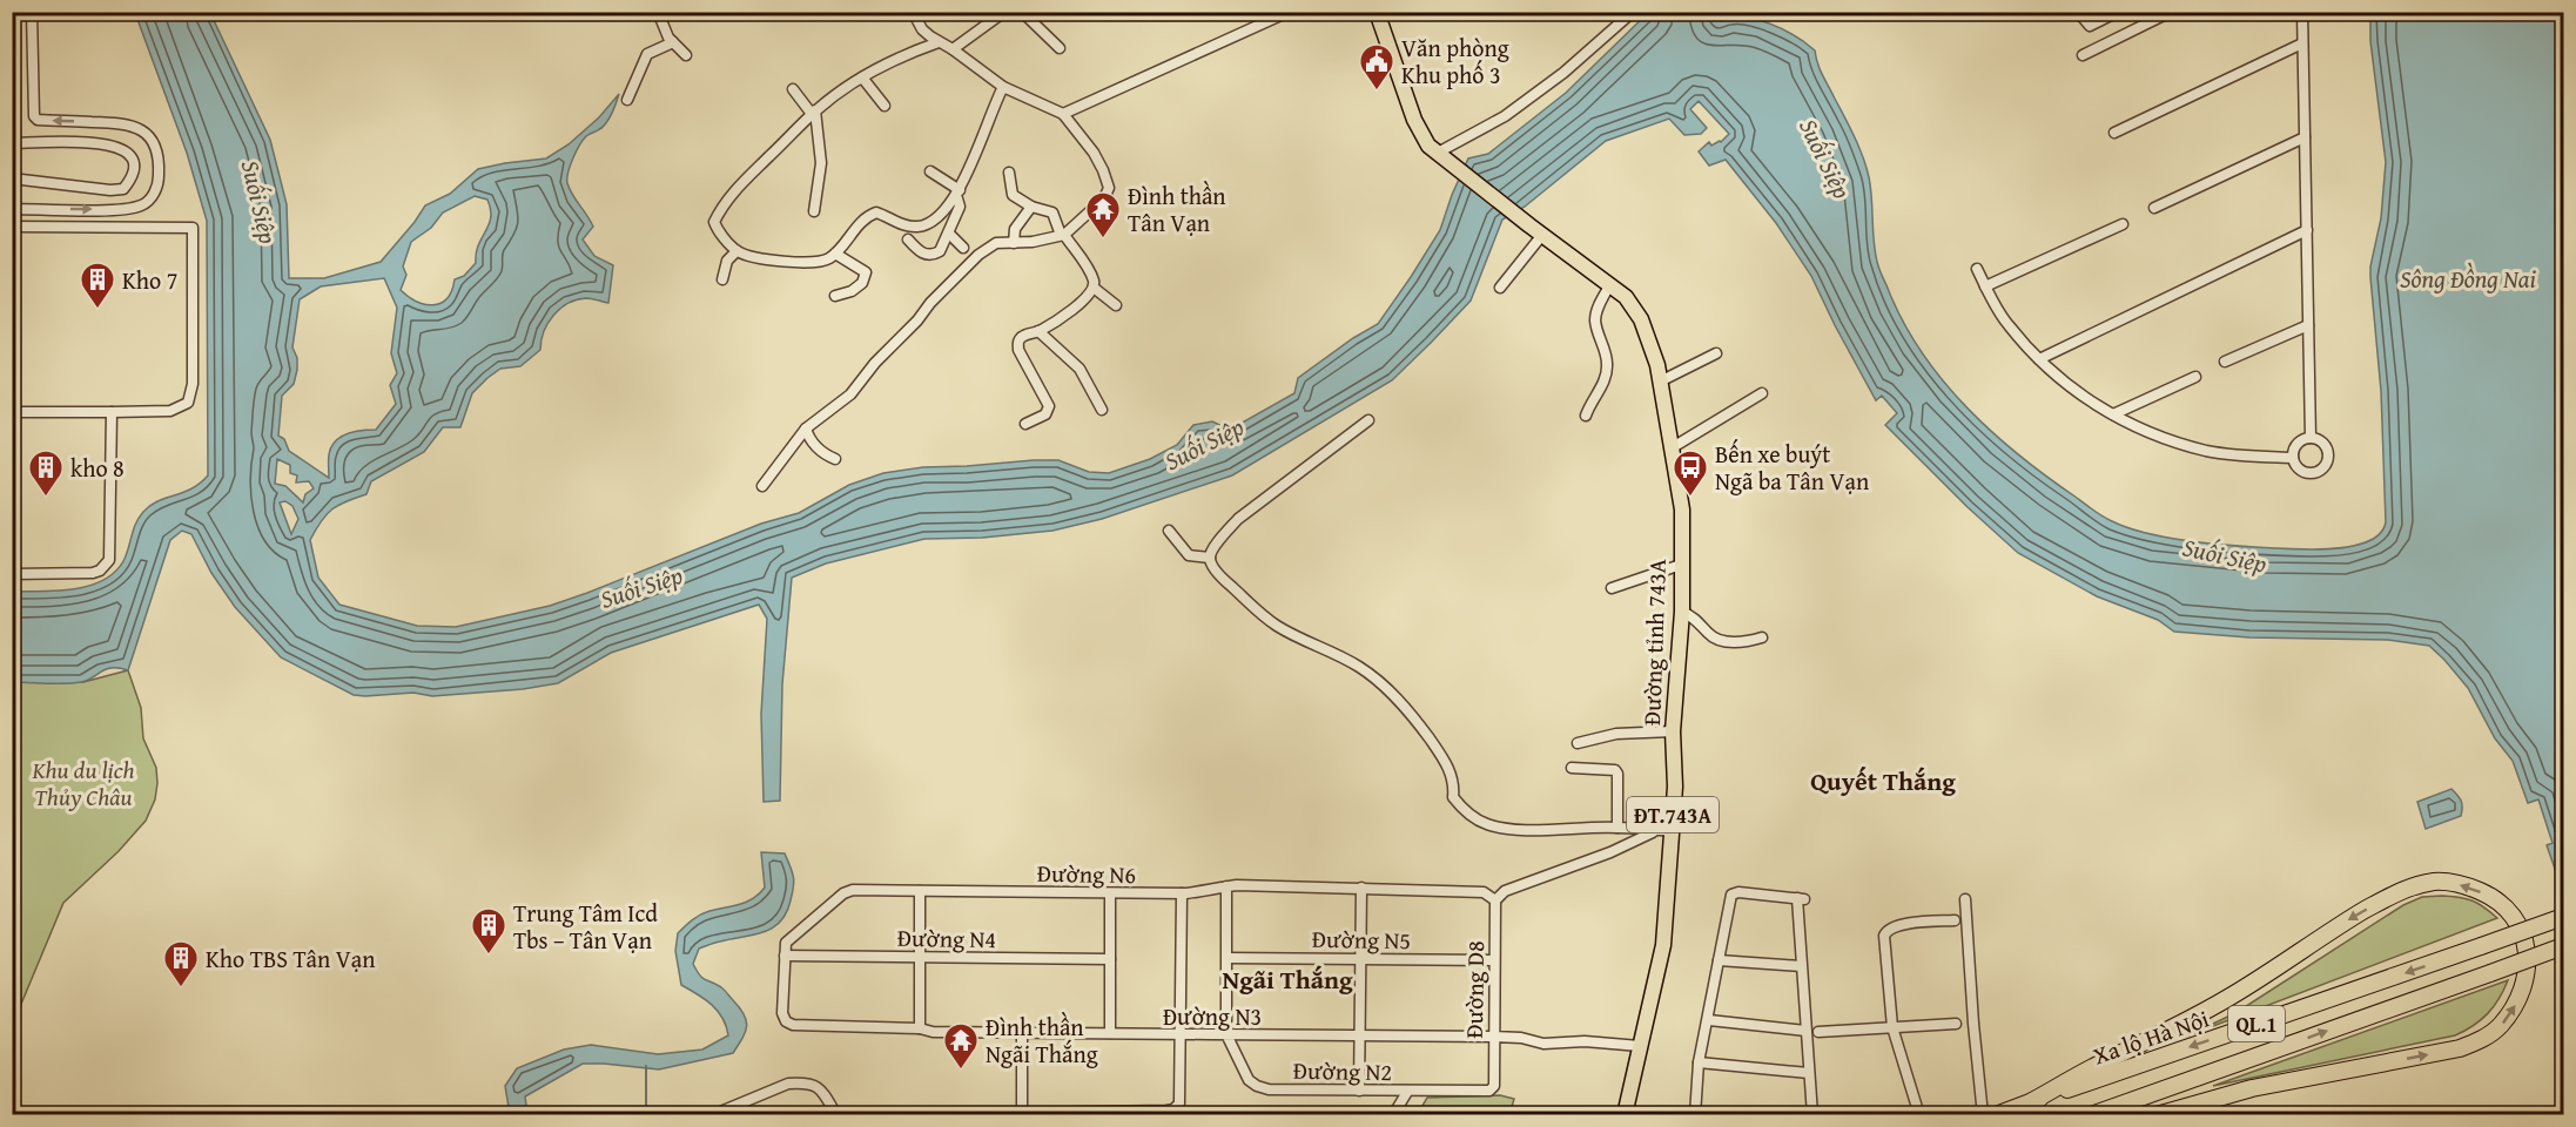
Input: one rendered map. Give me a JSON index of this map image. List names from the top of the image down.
{
  "streets": {
    "highway": ["QL.1", "Xa lộ Hà Nội"],
    "main road": ["Đường tỉnh 743A", "ĐT.743A"],
    "street": [
      "Đường N6",
      "Đường N4",
      "Đường N5",
      "Đường D8",
      "Đường N3",
      "Đường N2"
    ]
  },
  "crossings": [
    ["Đường tỉnh 743A", "Đường N3"],
    ["Đường N6", "Đường N4"],
    ["Đường N6", "Đường D8"],
    ["Đường N6", "Đường N3"],
    ["Đường N4", "Đường N3"],
    ["Đường N5", "Đường D8"],
    ["Đường D8", "Đường N3"],
    ["Đường D8", "Đường N2"],
    ["Đường N3", "Đường N2"]
  ],
  "districts": ["Quyết Thắng", "Ngãi Thắng"],
  "water": ["Suối Siệp", "Sông Đồng Nai"],
  "parks": ["Khu du lịch Thủy Châu"],
  "places": {
    "public building": ["Văn phòng Khu phố 3"],
    "temple": ["Đình thần Tân Vạn", "Đình thần Ngãi Thắng"],
    "building": [
      "Kho 7",
      "kho 8",
      "Trung Tâm Icd Tbs – Tân Vạn",
      "Kho TBS Tân Vạn"
    ],
    "bus stop": ["Bến xe buýt Ngã ba Tân Vạn"]
  }
}
